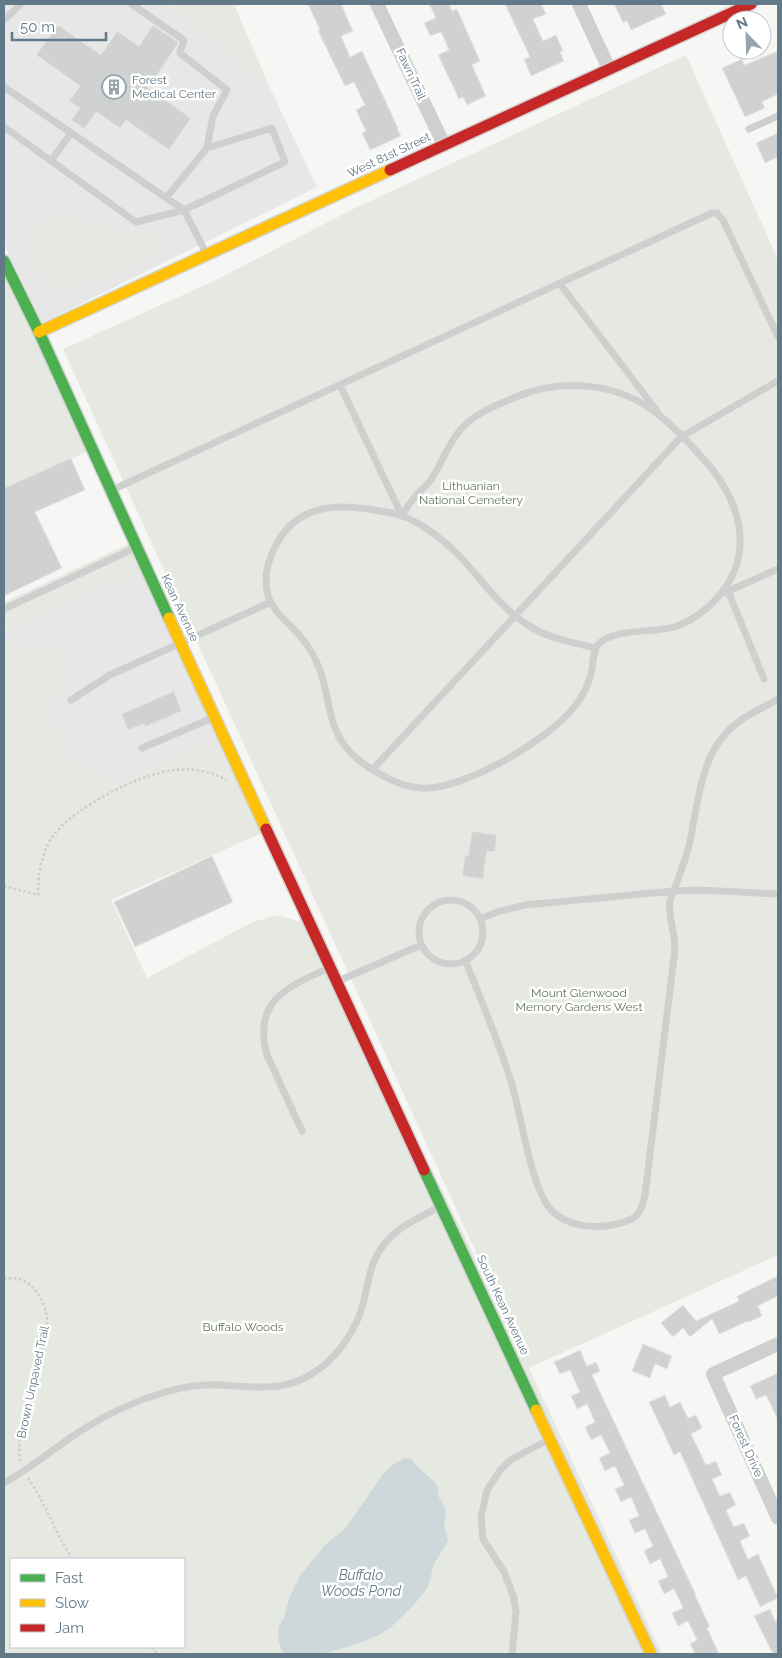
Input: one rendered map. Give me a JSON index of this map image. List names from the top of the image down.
{
  "streets": {
    "street": [
      "Fawn Trail",
      "West 81st Street",
      "Kean Avenue",
      "South Kean Avenue",
      "Forest Drive"
    ],
    "path": ["Brown Unpaved Trail"]
  },
  "crossings": [
    ["Fawn Trail", "West 81st Street"],
    ["West 81st Street", "Kean Avenue"],
    ["Kean Avenue", "South Kean Avenue"]
  ],
  "water": ["Buffalo Woods Pond"],
  "parks": ["Lithuanian National Cemetery", "Mount Glenwood Memory Gardens West", "Buffalo Woods"],
  "places": {
    "building": ["Forest Medical Center"]
  },
  "legend": ["Fast", "Slow", "Jam"],
  "scale_bar": "50 m",
  "north": "top left"
}
